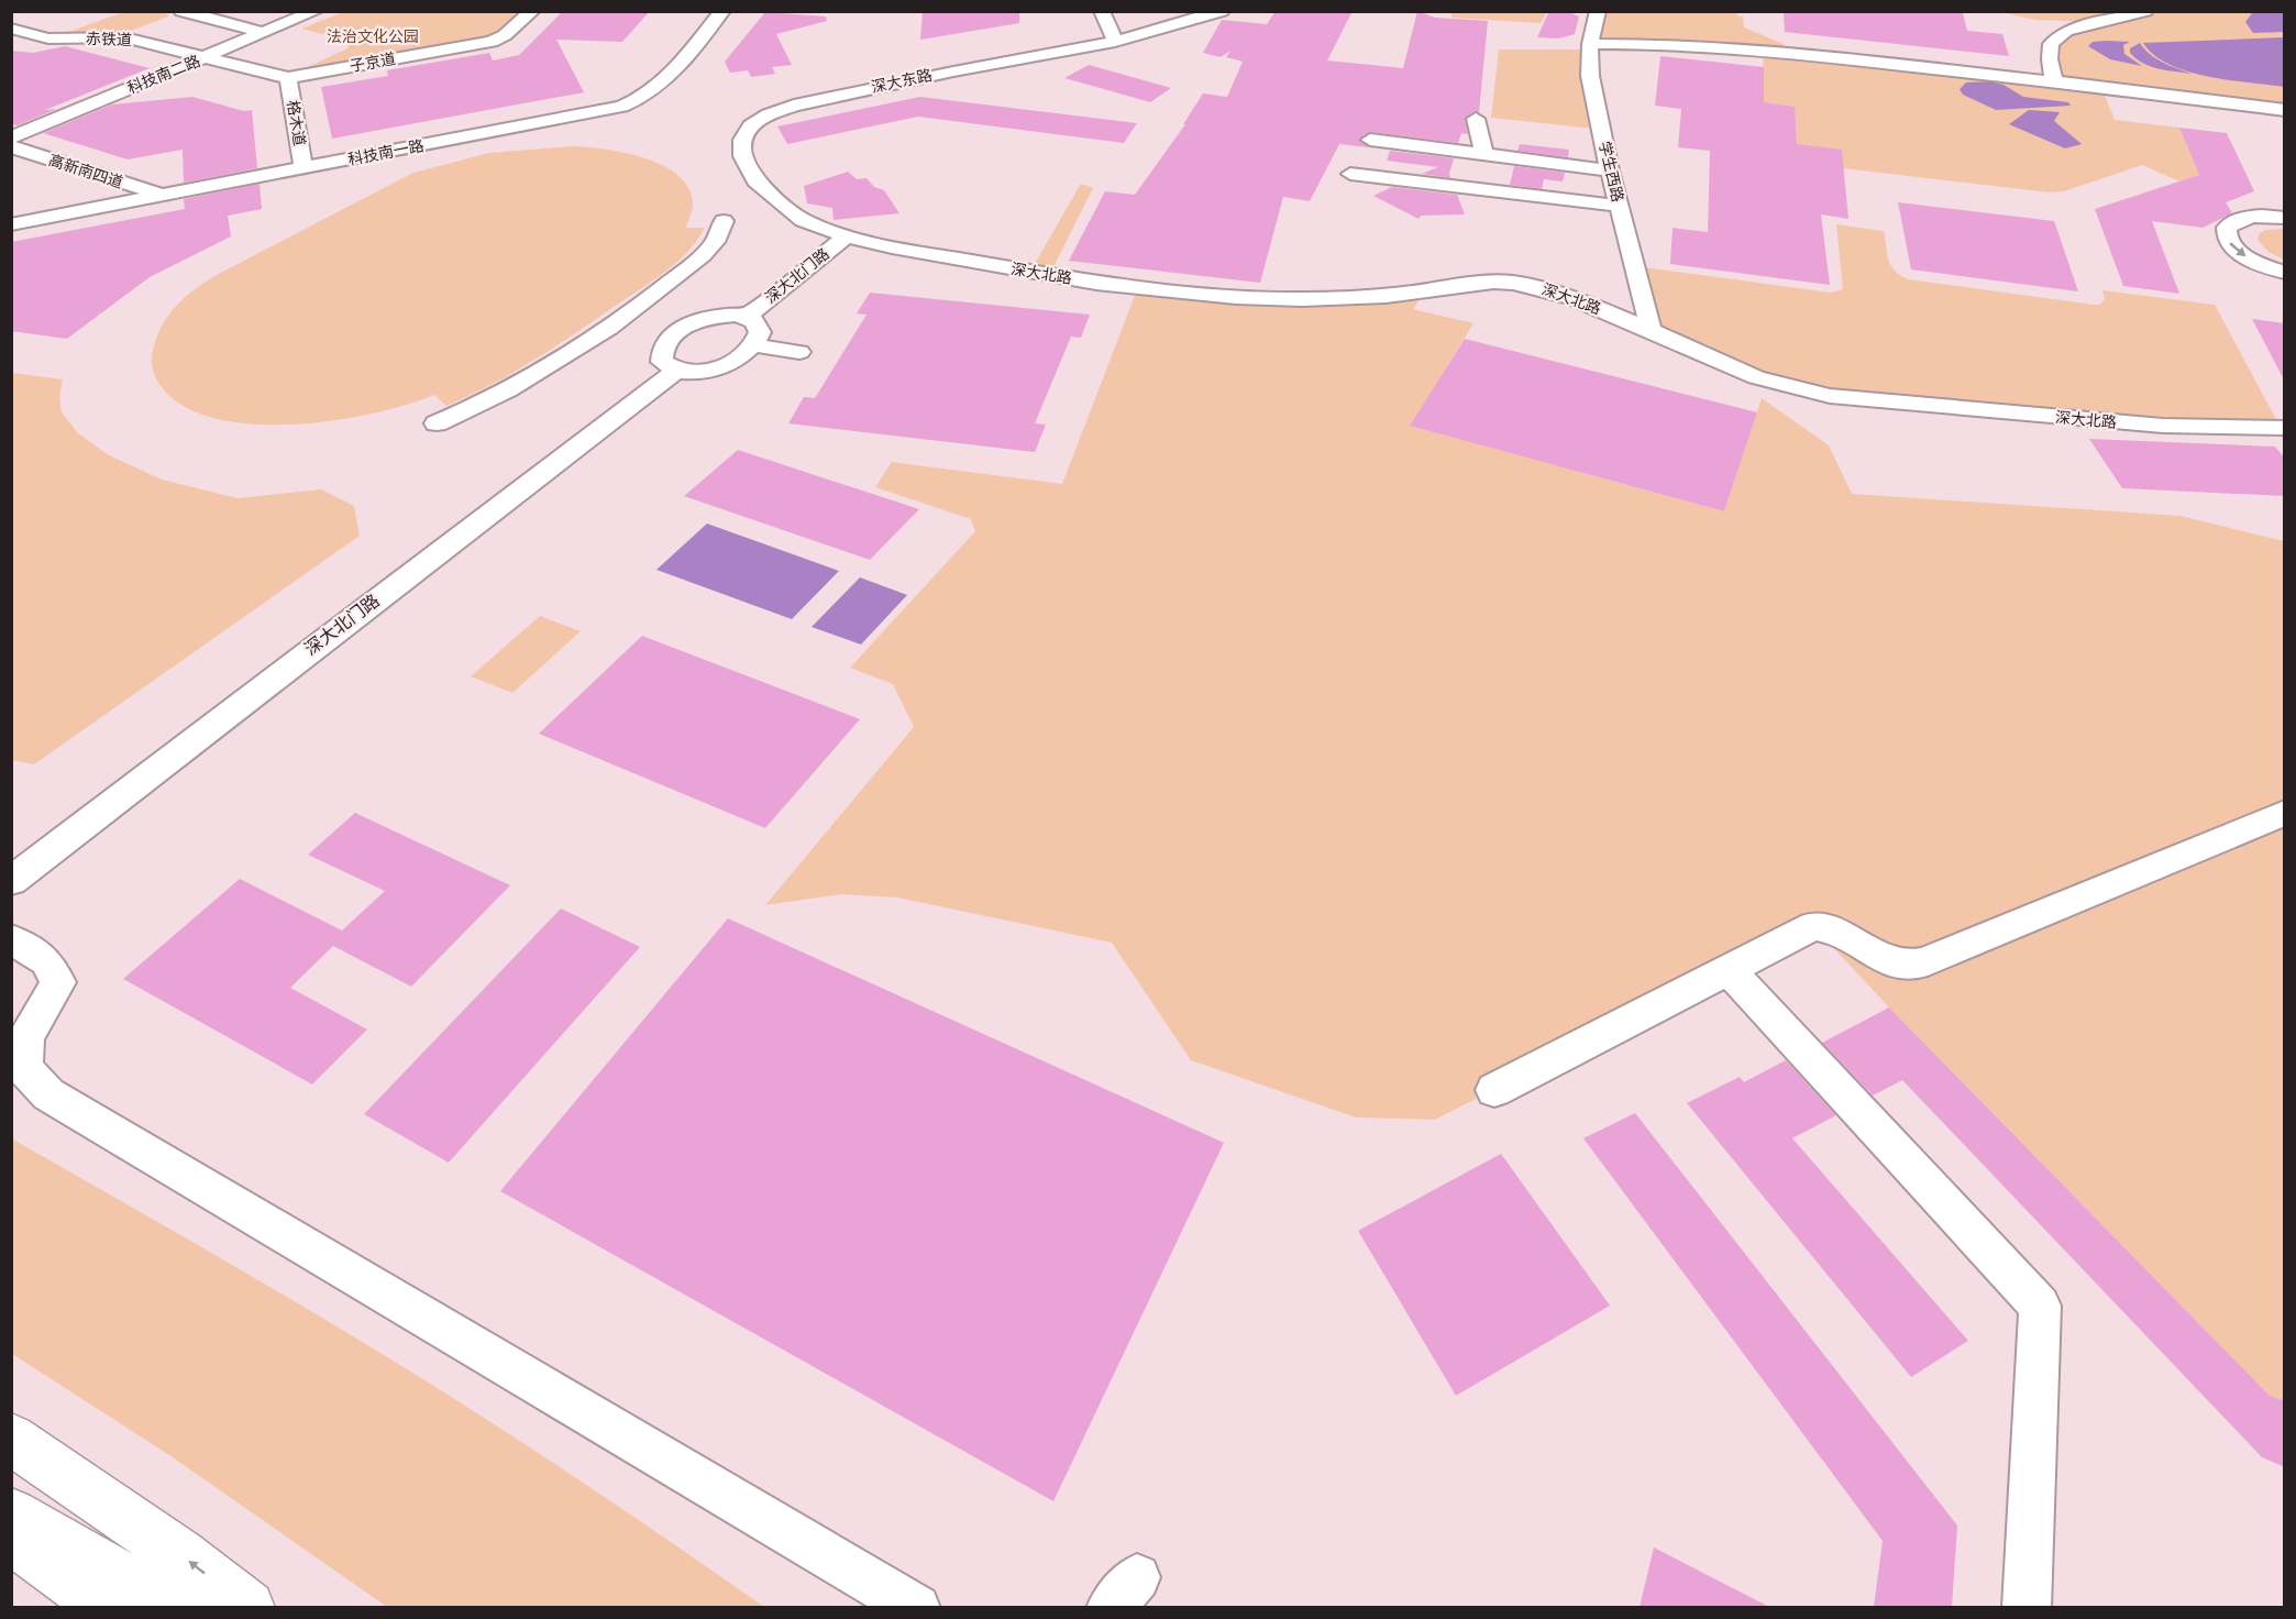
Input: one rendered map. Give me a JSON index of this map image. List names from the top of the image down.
{
  "streets": {
    "street": [
      "赤铁道",
      "子京道",
      "科技南二路",
      "深大东路",
      "格木道",
      "科技南一路",
      "高新南四道",
      "学生西路",
      "深大北路",
      "深大北门路"
    ]
  },
  "crossings": [
    ["赤铁道", "子京道"],
    ["赤铁道", "科技南二路"],
    ["子京道", "科技南二路"],
    ["子京道", "格木道"],
    ["深大东路", "深大北路"],
    ["深大东路", "深大北门路"],
    ["格木道", "科技南一路"],
    ["科技南一路", "高新南四道"],
    ["学生西路", "深大北路"],
    ["深大北路", "深大北门路"]
  ],
  "parks": ["法治文化公园"]
}
